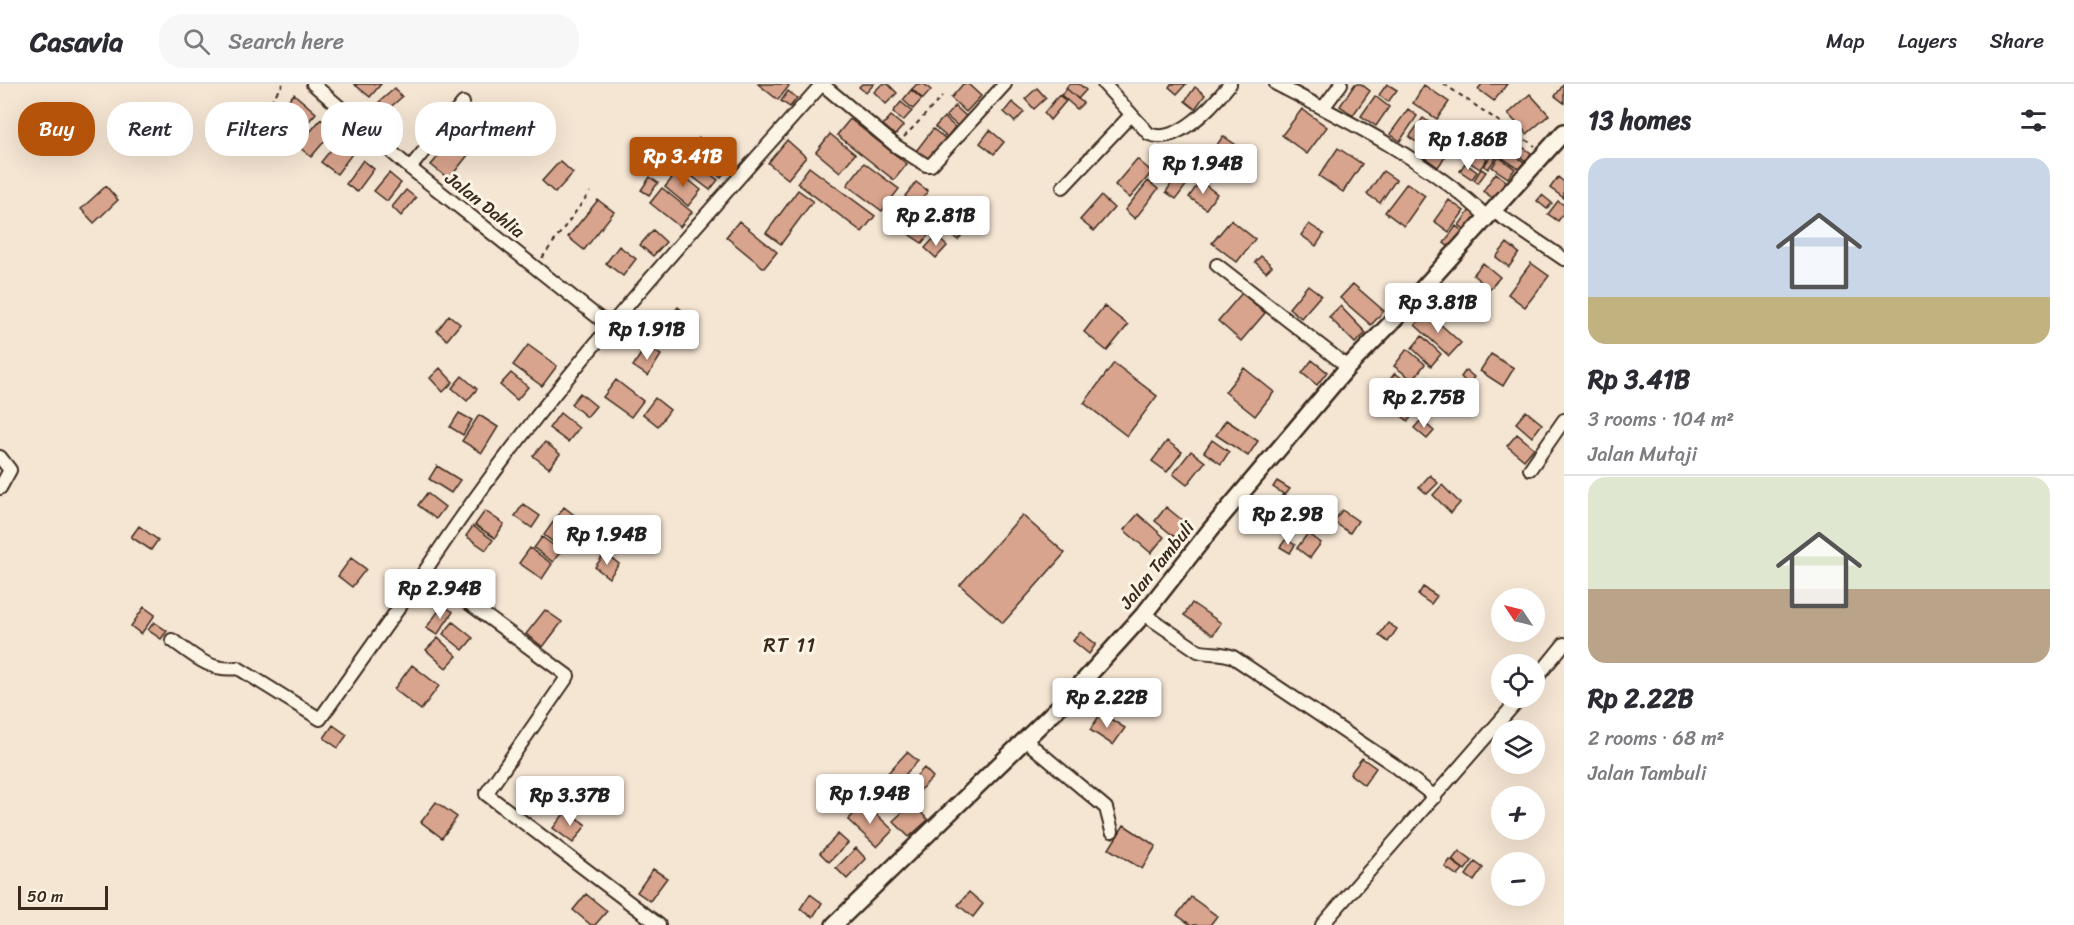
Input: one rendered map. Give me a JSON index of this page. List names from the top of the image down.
{
  "streets": {
    "street": ["Jalan Dahlia", "Jalan Tambuli"]
  },
  "districts": ["RT 11"],
  "scale_bar": "50 m",
  "north": "top left",
  "page": {
    "header": "Casavia",
    "search": "Search here",
    "nav": ["Map", "Layers", "Share"],
    "heading": "13 homes",
    "chip": [
      "Buy",
      "Rent",
      "Filters",
      "New",
      "Apartment"
    ],
    "price": [
      "Rp 1.86B",
      "Rp 3.41B",
      "Rp 1.94B",
      "Rp 2.81B",
      "Rp 3.81B",
      "Rp 1.91B",
      "Rp 2.75B",
      "Rp 2.9B",
      "Rp 1.94B",
      "Rp 2.94B",
      "Rp 2.22B",
      "Rp 1.94B",
      "Rp 3.37B"
    ],
    "list": [
      {
        "name": "Rp 3.41B",
        "note": "3 rooms · 104 m² · Jalan Mutaji"
      },
      {
        "name": "Rp 2.22B",
        "note": "2 rooms · 68 m² · Jalan Tambuli"
      }
    ],
    "map_buttons": ["+", "−"],
    "scale": "50 m"
  }
}
